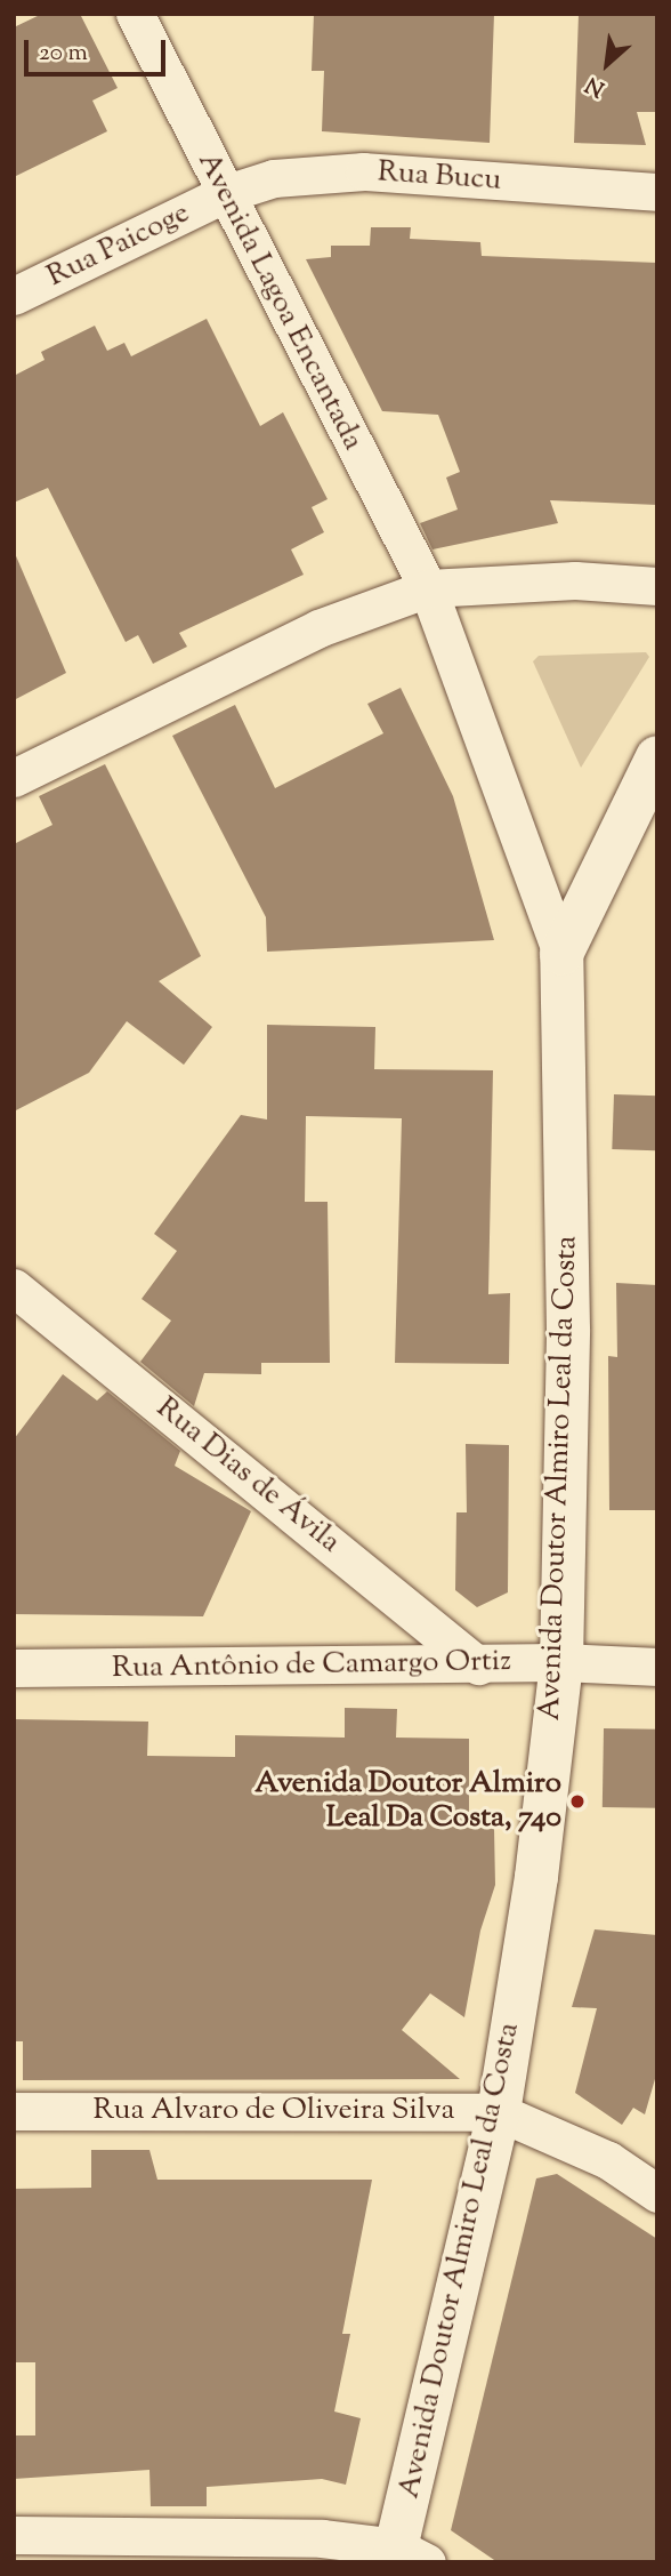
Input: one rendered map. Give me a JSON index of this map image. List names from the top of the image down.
{
  "streets": {
    "street": [
      "Rua Bucu",
      "Rua Paicoge",
      "Avenida Lagoa Encantada",
      "Rua Dias de Ávila",
      "Avenida Doutor Almiro Leal da Costa",
      "Rua Antônio de Camargo Ortiz",
      "Rua Alvaro de Oliveira Silva"
    ]
  },
  "crossings": [
    ["Rua Bucu", "Rua Paicoge"],
    ["Rua Bucu", "Avenida Lagoa Encantada"],
    ["Rua Paicoge", "Avenida Lagoa Encantada"],
    ["Avenida Lagoa Encantada", "Avenida Doutor Almiro Leal da Costa"],
    ["Rua Dias de Ávila", "Rua Antônio de Camargo Ortiz"],
    ["Avenida Doutor Almiro Leal da Costa", "Rua Antônio de Camargo Ortiz"],
    ["Avenida Doutor Almiro Leal da Costa", "Rua Alvaro de Oliveira Silva"]
  ],
  "places": ["Avenida Doutor Almiro Leal Da Costa, 740"],
  "scale_bar": "20 m",
  "north": "bottom left"
}
